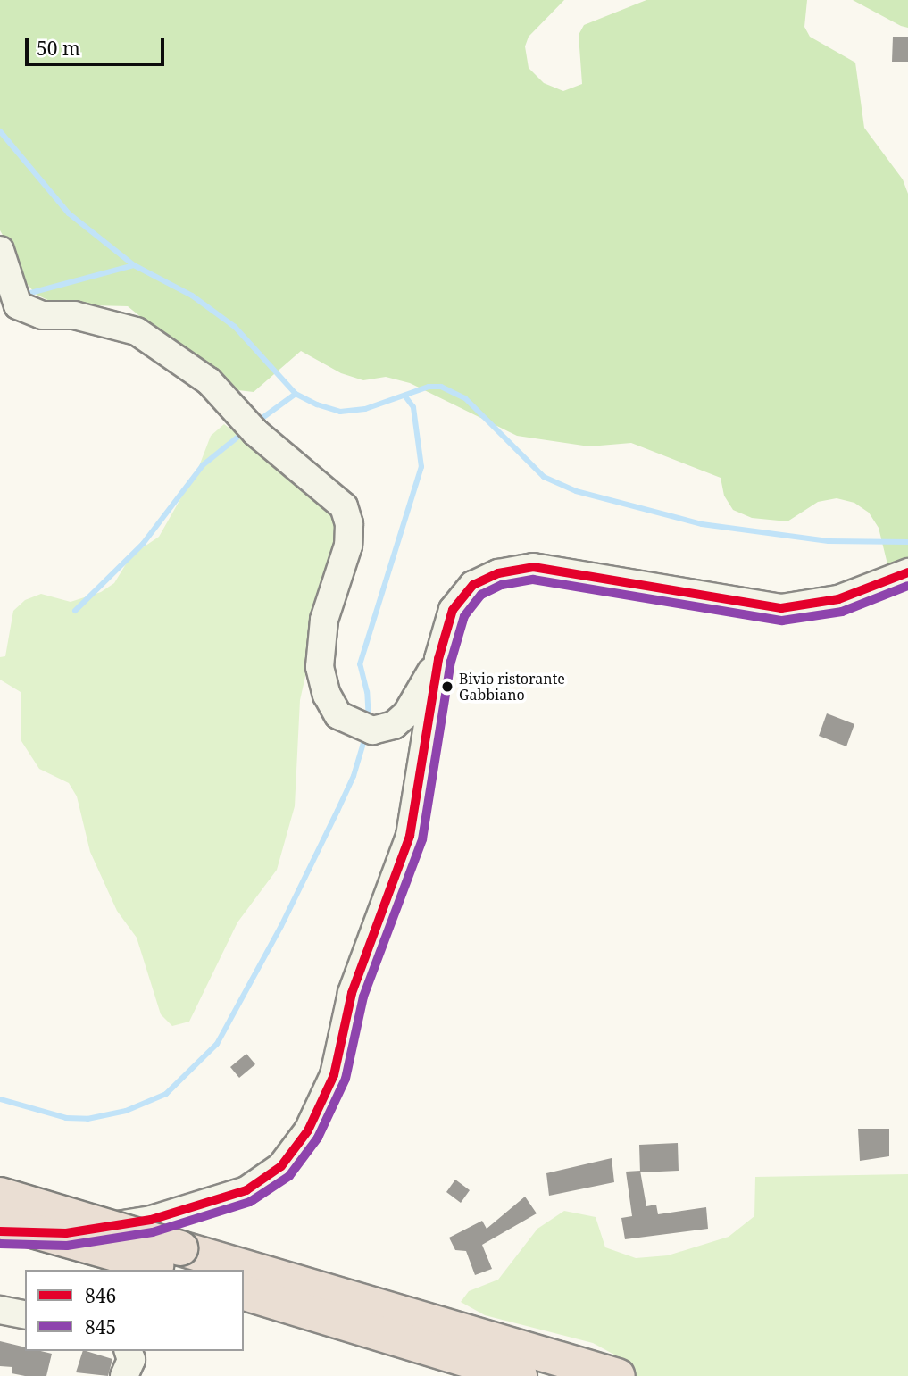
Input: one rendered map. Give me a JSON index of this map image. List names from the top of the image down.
{
  "places": ["Bivio ristorante Gabbiano"],
  "lines": ["transit line 846", "transit line 845"],
  "legend": ["846", "845"],
  "scale_bar": "50 m"
}
